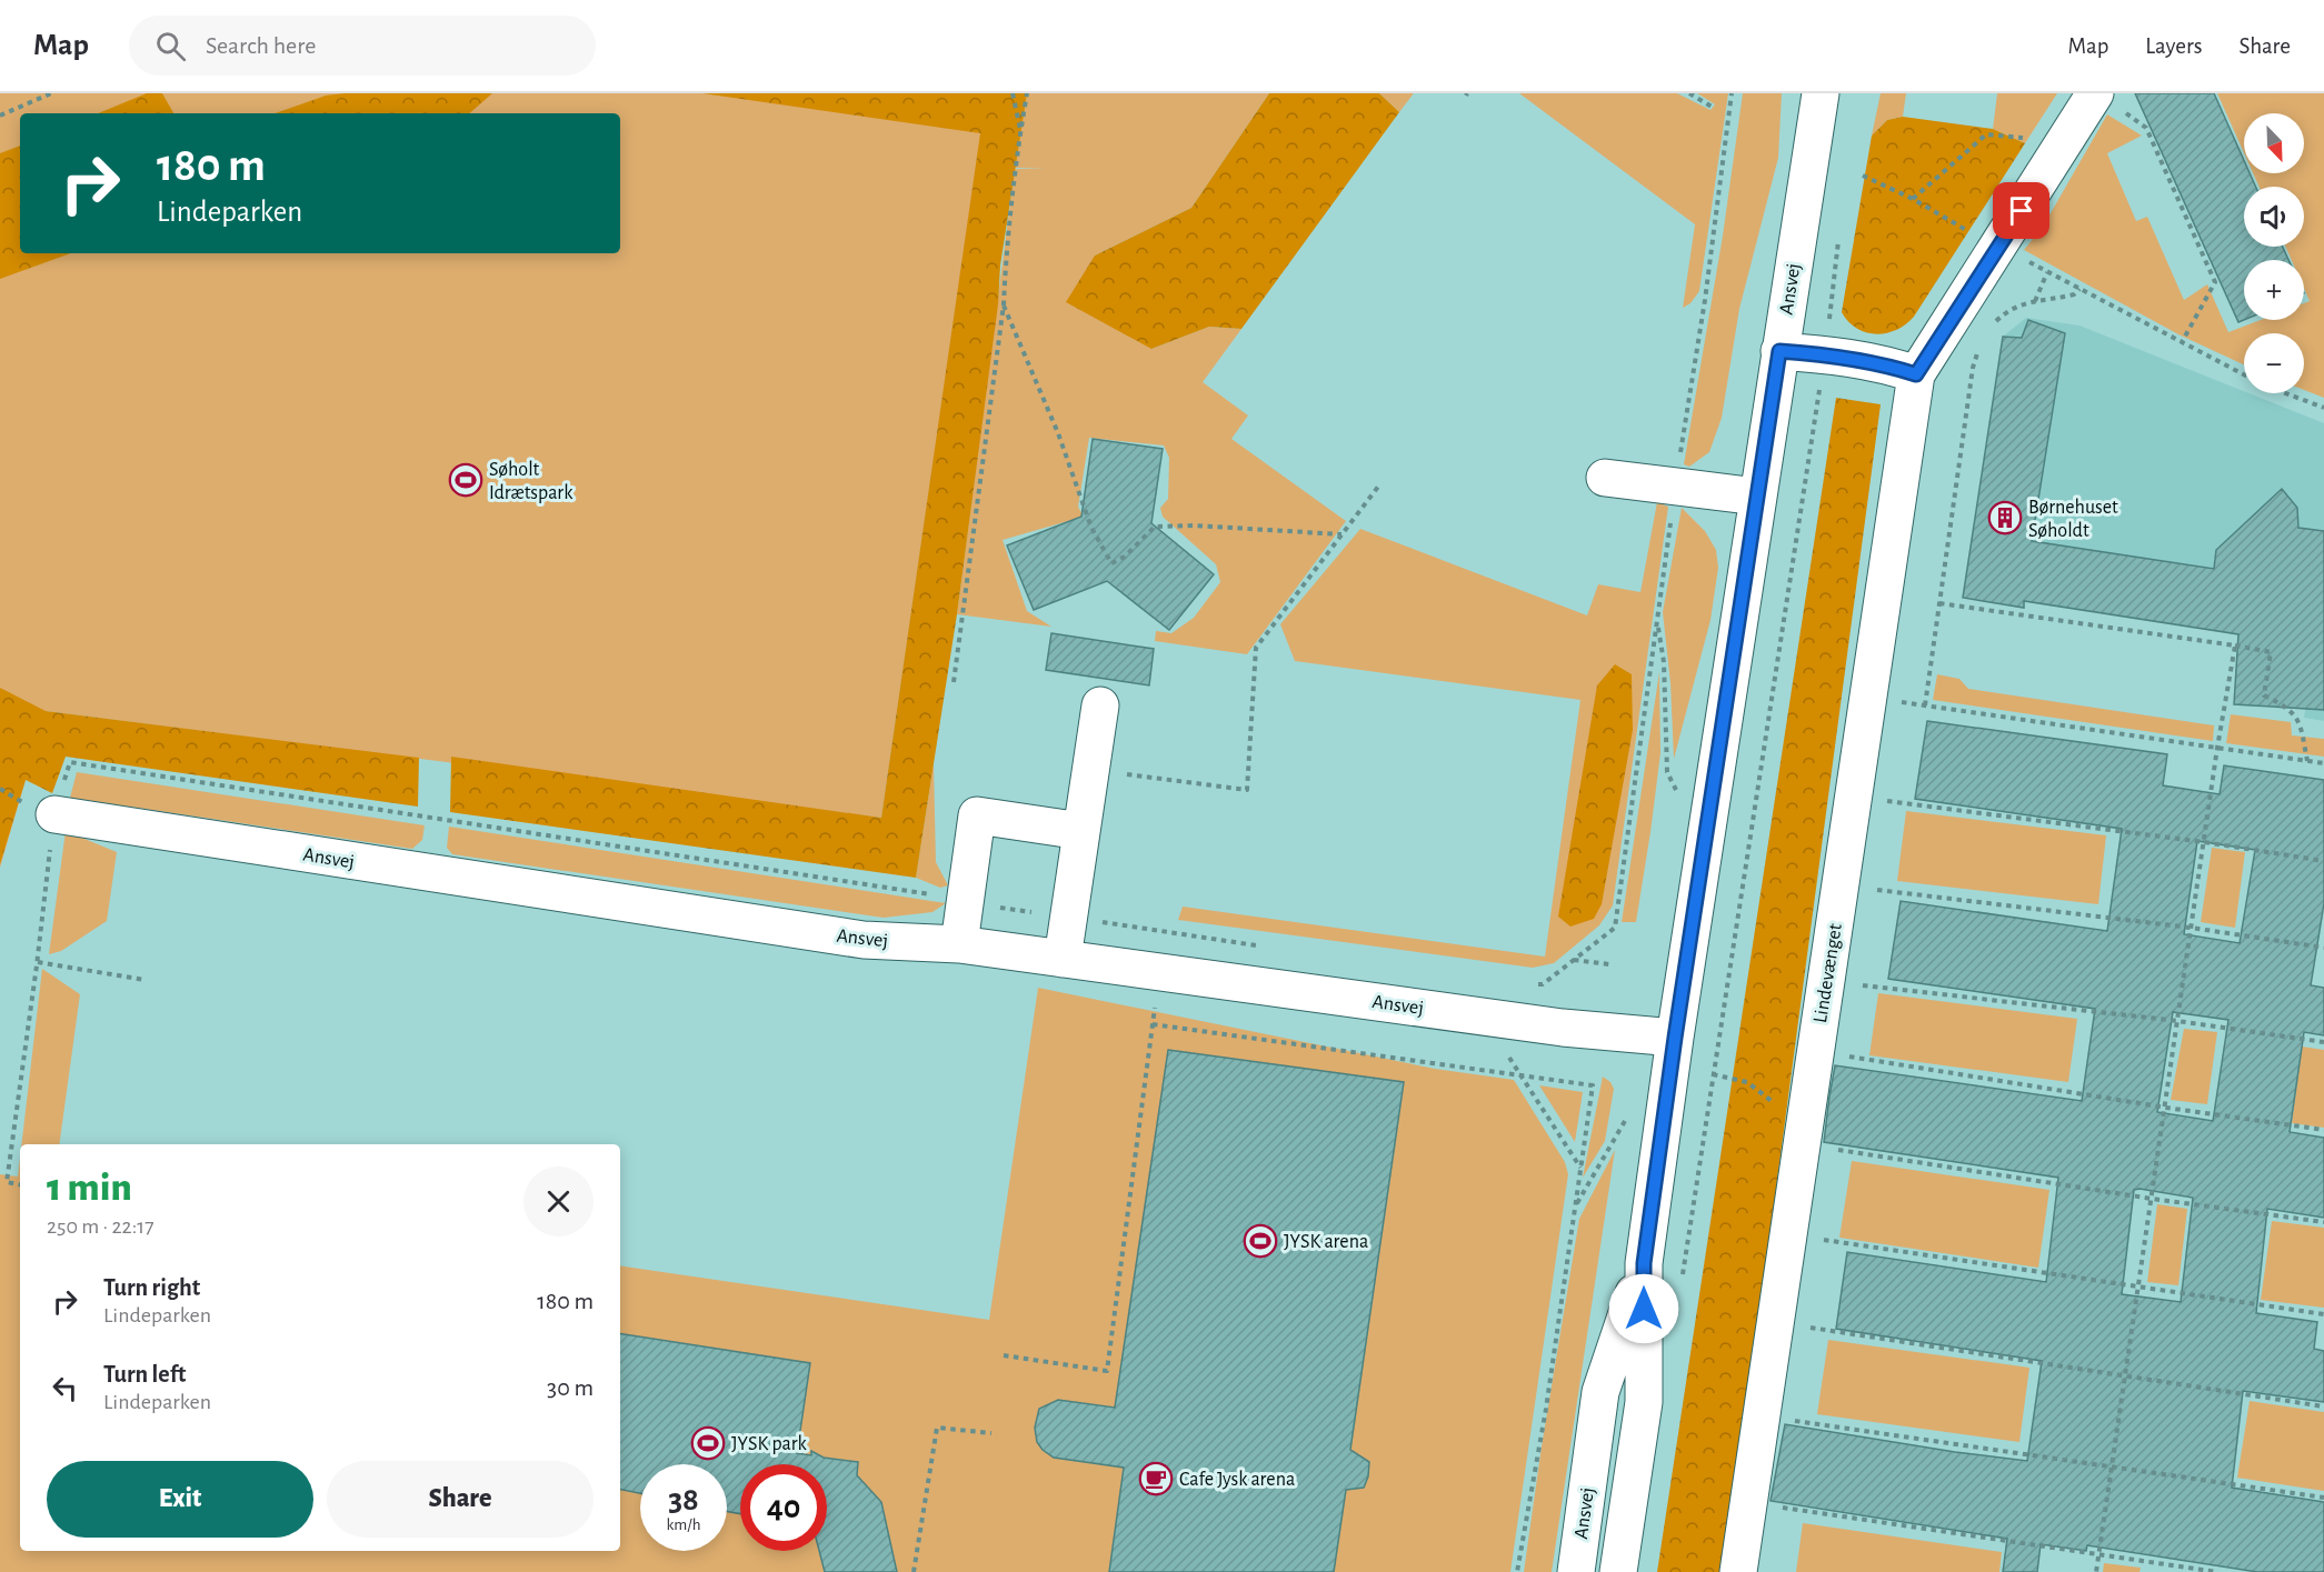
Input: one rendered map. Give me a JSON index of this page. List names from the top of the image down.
{
  "streets": {
    "street": ["Ansvej", "Lindevænget"]
  },
  "places": {
    "sports": ["Søholt Idrætspark", "JYSK arena", "JYSK park"],
    "building": ["Børnehuset Søholdt"],
    "cafe": ["Cafe Jysk arena"]
  },
  "north": "bottom right",
  "page": {
    "header": "Map",
    "search": "Search here",
    "nav": ["Map", "Layers", "Share"],
    "map_buttons": ["+", "−"],
    "turn": ["180 m", "Lindeparken"],
    "heading": ["1 min", "250 m · 22:17"],
    "list": [
      {
        "name": "Turn right",
        "note": "Lindeparken",
        "value": "180 m"
      },
      {
        "name": "Turn left",
        "note": "Lindeparken",
        "value": "30 m"
      }
    ],
    "buttons": ["Exit", "Share"],
    "speed": "38 km/h",
    "limit": "40"
  }
}
